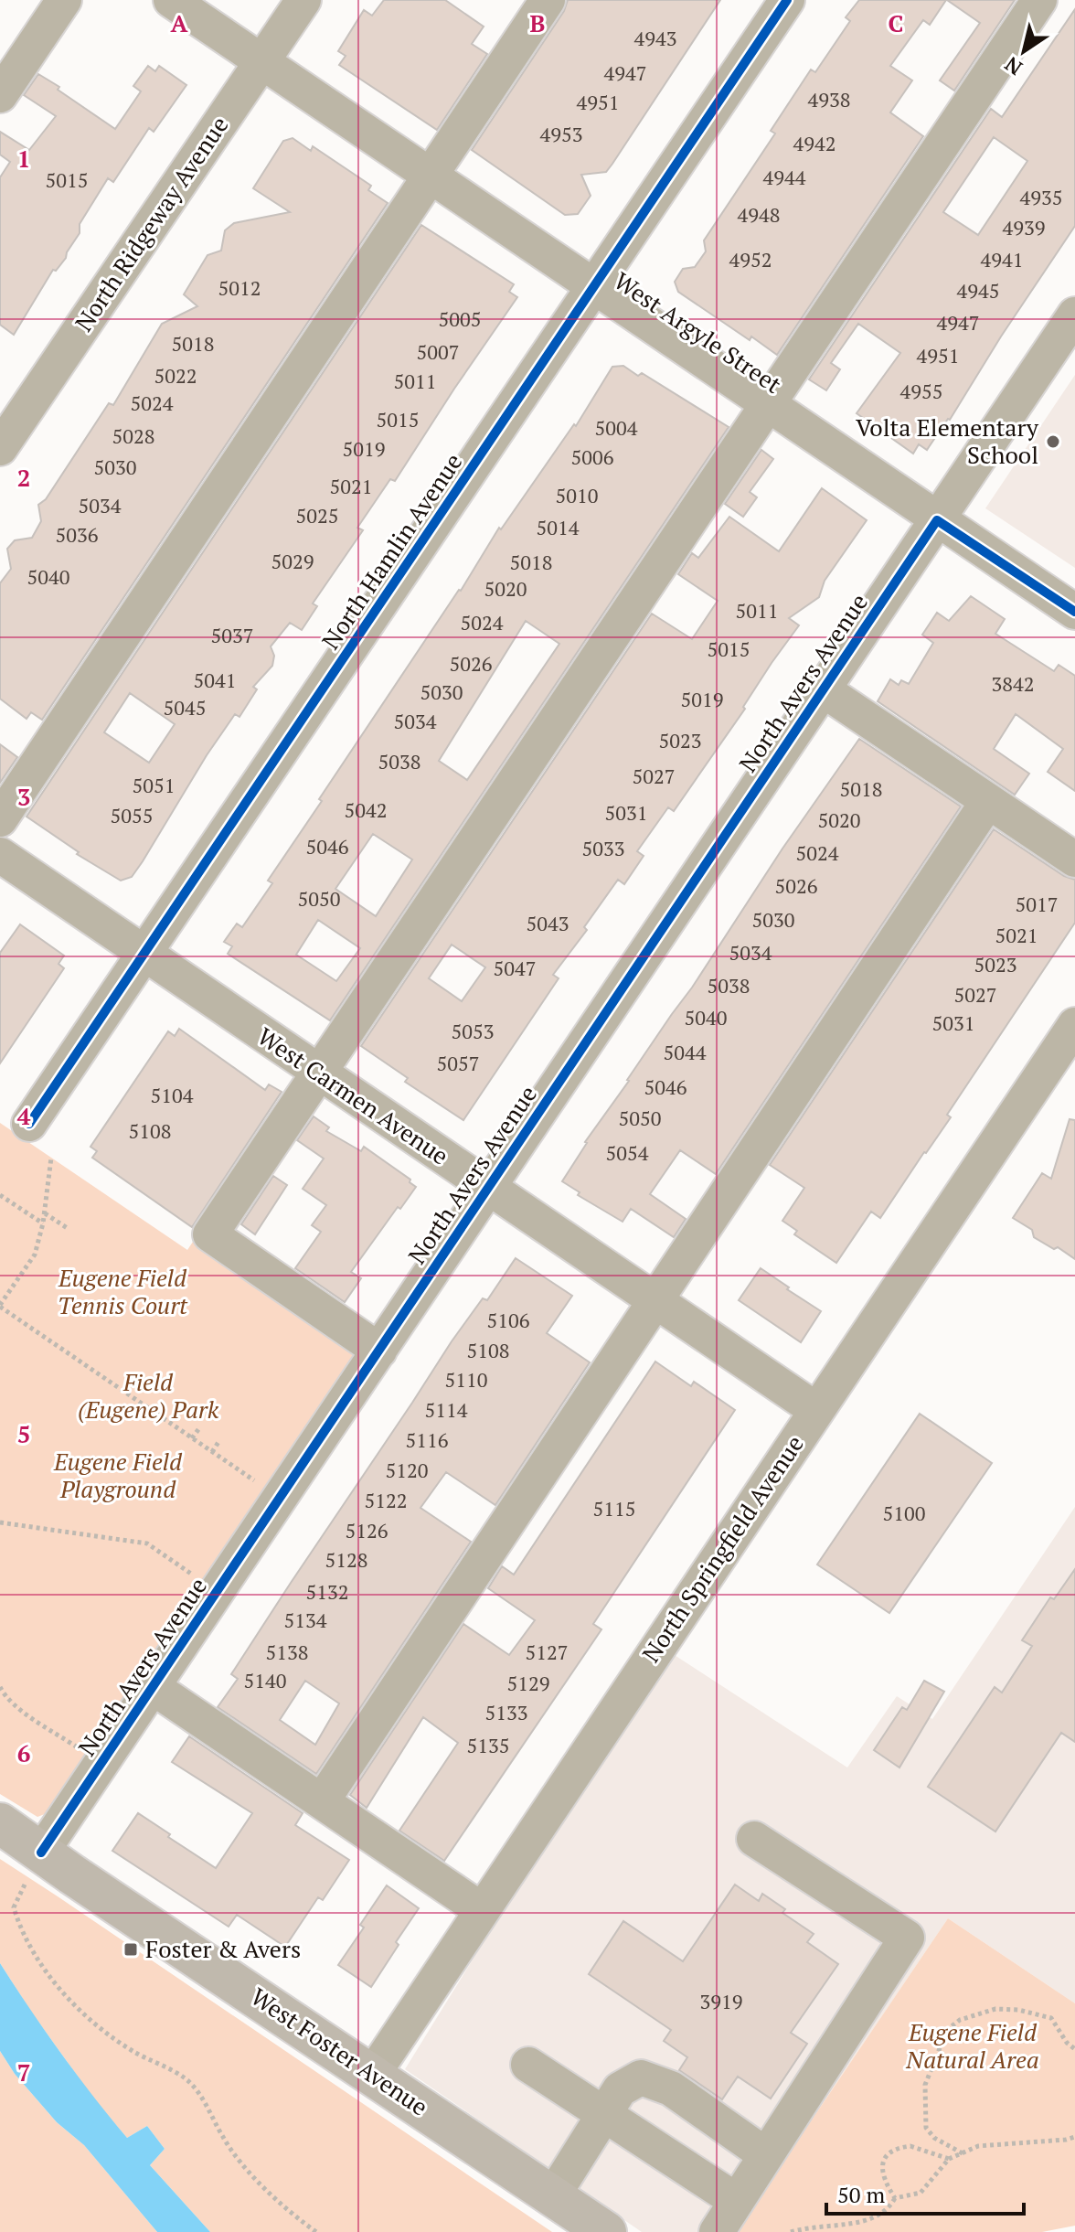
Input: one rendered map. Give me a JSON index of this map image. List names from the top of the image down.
{
  "streets": {
    "main road": ["West Foster Avenue"],
    "street": [
      "North Ridgeway Avenue",
      "West Argyle Street",
      "North Hamlin Avenue",
      "North Avers Avenue",
      "West Carmen Avenue",
      "North Springfield Avenue"
    ]
  },
  "crossings": [
    ["North Ridgeway Avenue", "West Argyle Street"],
    ["West Argyle Street", "North Hamlin Avenue"],
    ["West Argyle Street", "North Avers Avenue"],
    ["North Hamlin Avenue", "West Carmen Avenue"],
    ["North Avers Avenue", "West Carmen Avenue"],
    ["North Avers Avenue", "West Foster Avenue"],
    ["West Carmen Avenue", "North Springfield Avenue"],
    ["North Springfield Avenue", "West Foster Avenue"]
  ],
  "parks": [
    "Eugene Field Tennis Court",
    "Field (Eugene) Park",
    "Eugene Field Playground",
    "Eugene Field Natural Area"
  ],
  "places": {
    "other": ["Volta Elementary School"],
    "transit": ["Foster & Avers"]
  },
  "house_numbers": [
    "4943",
    "4947",
    "4938",
    "4951",
    "4953",
    "4942",
    "4944",
    "5015",
    "4935",
    "4948",
    "4939",
    "4952",
    "4941",
    "5012",
    "4945",
    "5005",
    "4947",
    "5018",
    "5007",
    "4951",
    "5022",
    "5011",
    "4955",
    "5024",
    "5015",
    "5004",
    "5028",
    "5019",
    "5006",
    "5030",
    "5021",
    "5010",
    "5034",
    "5025",
    "5014",
    "5036",
    "5029",
    "5018",
    "5040",
    "5020",
    "5011",
    "5024",
    "5037",
    "5015",
    "5026",
    "5041",
    "3842",
    "5030",
    "5019",
    "5045",
    "5034",
    "5023",
    "5038",
    "5027",
    "5051",
    "5018",
    "5042",
    "5031",
    "5055",
    "5020",
    "5046",
    "5033",
    "5024",
    "5026",
    "5050",
    "5017",
    "5030",
    "5043",
    "5021",
    "5034",
    "5023",
    "5047",
    "5038",
    "5027",
    "5040",
    "5031",
    "5053",
    "5044",
    "5057",
    "5046",
    "5104",
    "5050",
    "5108",
    "5054",
    "5106",
    "5108",
    "5110",
    "5114",
    "5116",
    "5120",
    "5122",
    "5115",
    "5100",
    "5126",
    "5128",
    "5132",
    "5134",
    "5138",
    "5127",
    "5140",
    "5129",
    "5133",
    "5135",
    "3919"
  ],
  "scale_bar": "50 m",
  "north": "bottom left",
  "grid": {
    "columns": ["A", "B", "C"],
    "rows": [
      "1",
      "2",
      "3",
      "4",
      "5",
      "6",
      "7"
    ]
  }
}
